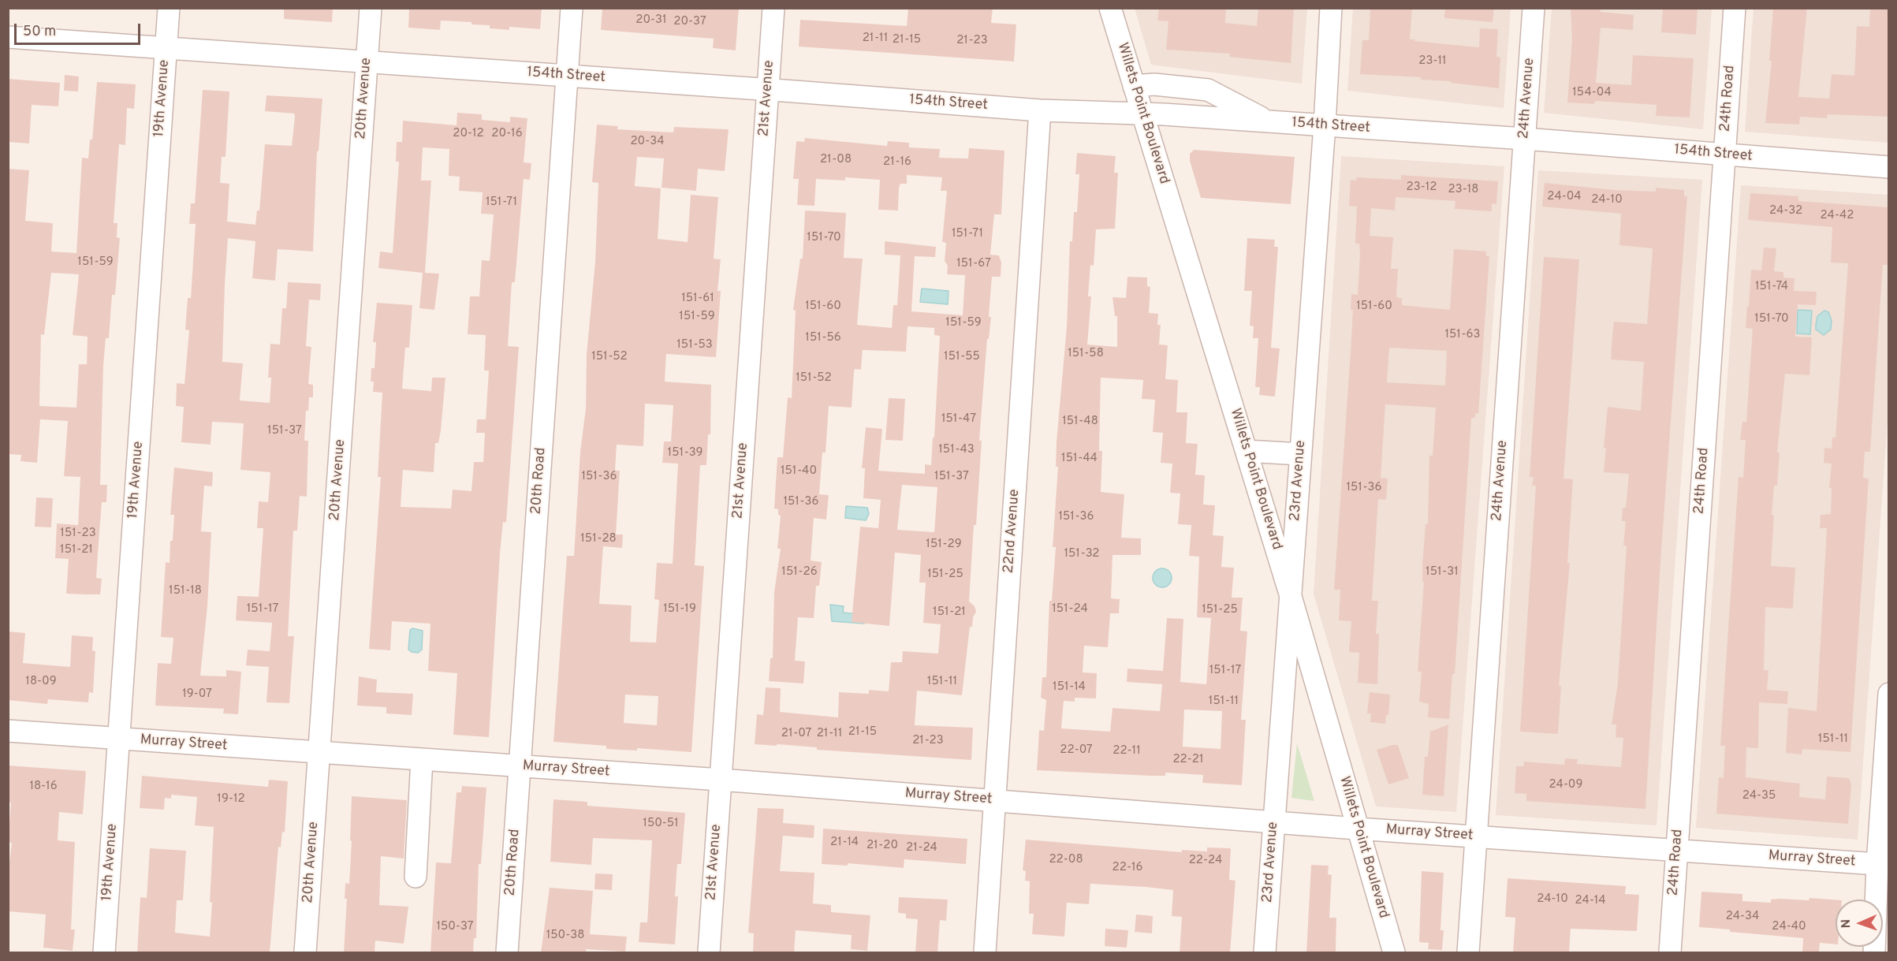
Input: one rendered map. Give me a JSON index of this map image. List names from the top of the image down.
{
  "streets": {
    "street": [
      "154th Street",
      "19th Avenue",
      "20th Avenue",
      "21st Avenue",
      "24th Avenue",
      "24th Road",
      "Willets Point Boulevard",
      "20th Road",
      "23rd Avenue",
      "22nd Avenue",
      "Murray Street"
    ]
  },
  "crossings": [
    ["154th Street", "19th Avenue"],
    ["154th Street", "20th Avenue"],
    ["154th Street", "21st Avenue"],
    ["154th Street", "24th Avenue"],
    ["154th Street", "24th Road"],
    ["154th Street", "Willets Point Boulevard"],
    ["154th Street", "20th Road"],
    ["154th Street", "23rd Avenue"],
    ["154th Street", "22nd Avenue"],
    ["19th Avenue", "Murray Street"],
    ["20th Avenue", "Murray Street"],
    ["21st Avenue", "Murray Street"],
    ["24th Avenue", "Murray Street"],
    ["24th Road", "Murray Street"],
    ["Willets Point Boulevard", "23rd Avenue"],
    ["Willets Point Boulevard", "Murray Street"],
    ["20th Road", "Murray Street"],
    ["23rd Avenue", "Murray Street"],
    ["22nd Avenue", "Murray Street"]
  ],
  "house_numbers": [
    "20-31",
    "20-37",
    "21-11",
    "21-15",
    "21-23",
    "23-11",
    "154-04",
    "20-12",
    "20-16",
    "20-34",
    "21-08",
    "21-16",
    "23-12",
    "23-18",
    "24-04",
    "24-10",
    "151-71",
    "24-32",
    "24-42",
    "151-71",
    "151-70",
    "151-59",
    "151-67",
    "151-74",
    "151-61",
    "151-60",
    "151-60",
    "151-59",
    "151-70",
    "151-59",
    "151-63",
    "151-56",
    "151-53",
    "151-58",
    "151-52",
    "151-55",
    "151-52",
    "151-47",
    "151-48",
    "151-37",
    "151-43",
    "151-39",
    "151-44",
    "151-40",
    "151-36",
    "151-37",
    "151-36",
    "151-36",
    "151-36",
    "151-23",
    "151-28",
    "151-29",
    "151-21",
    "151-32",
    "151-26",
    "151-31",
    "151-25",
    "151-18",
    "151-17",
    "151-19",
    "151-24",
    "151-25",
    "151-21",
    "151-17",
    "18-09",
    "151-11",
    "151-14",
    "19-07",
    "151-11",
    "21-15",
    "21-07",
    "21-11",
    "151-11",
    "21-23",
    "22-07",
    "22-11",
    "22-21",
    "24-09",
    "18-16",
    "24-35",
    "19-12",
    "150-51",
    "21-14",
    "21-20",
    "21-24",
    "22-08",
    "22-24",
    "22-16",
    "24-10",
    "24-14",
    "24-34",
    "150-37",
    "24-40",
    "150-38"
  ],
  "scale_bar": "50 m",
  "north": "left"
}
